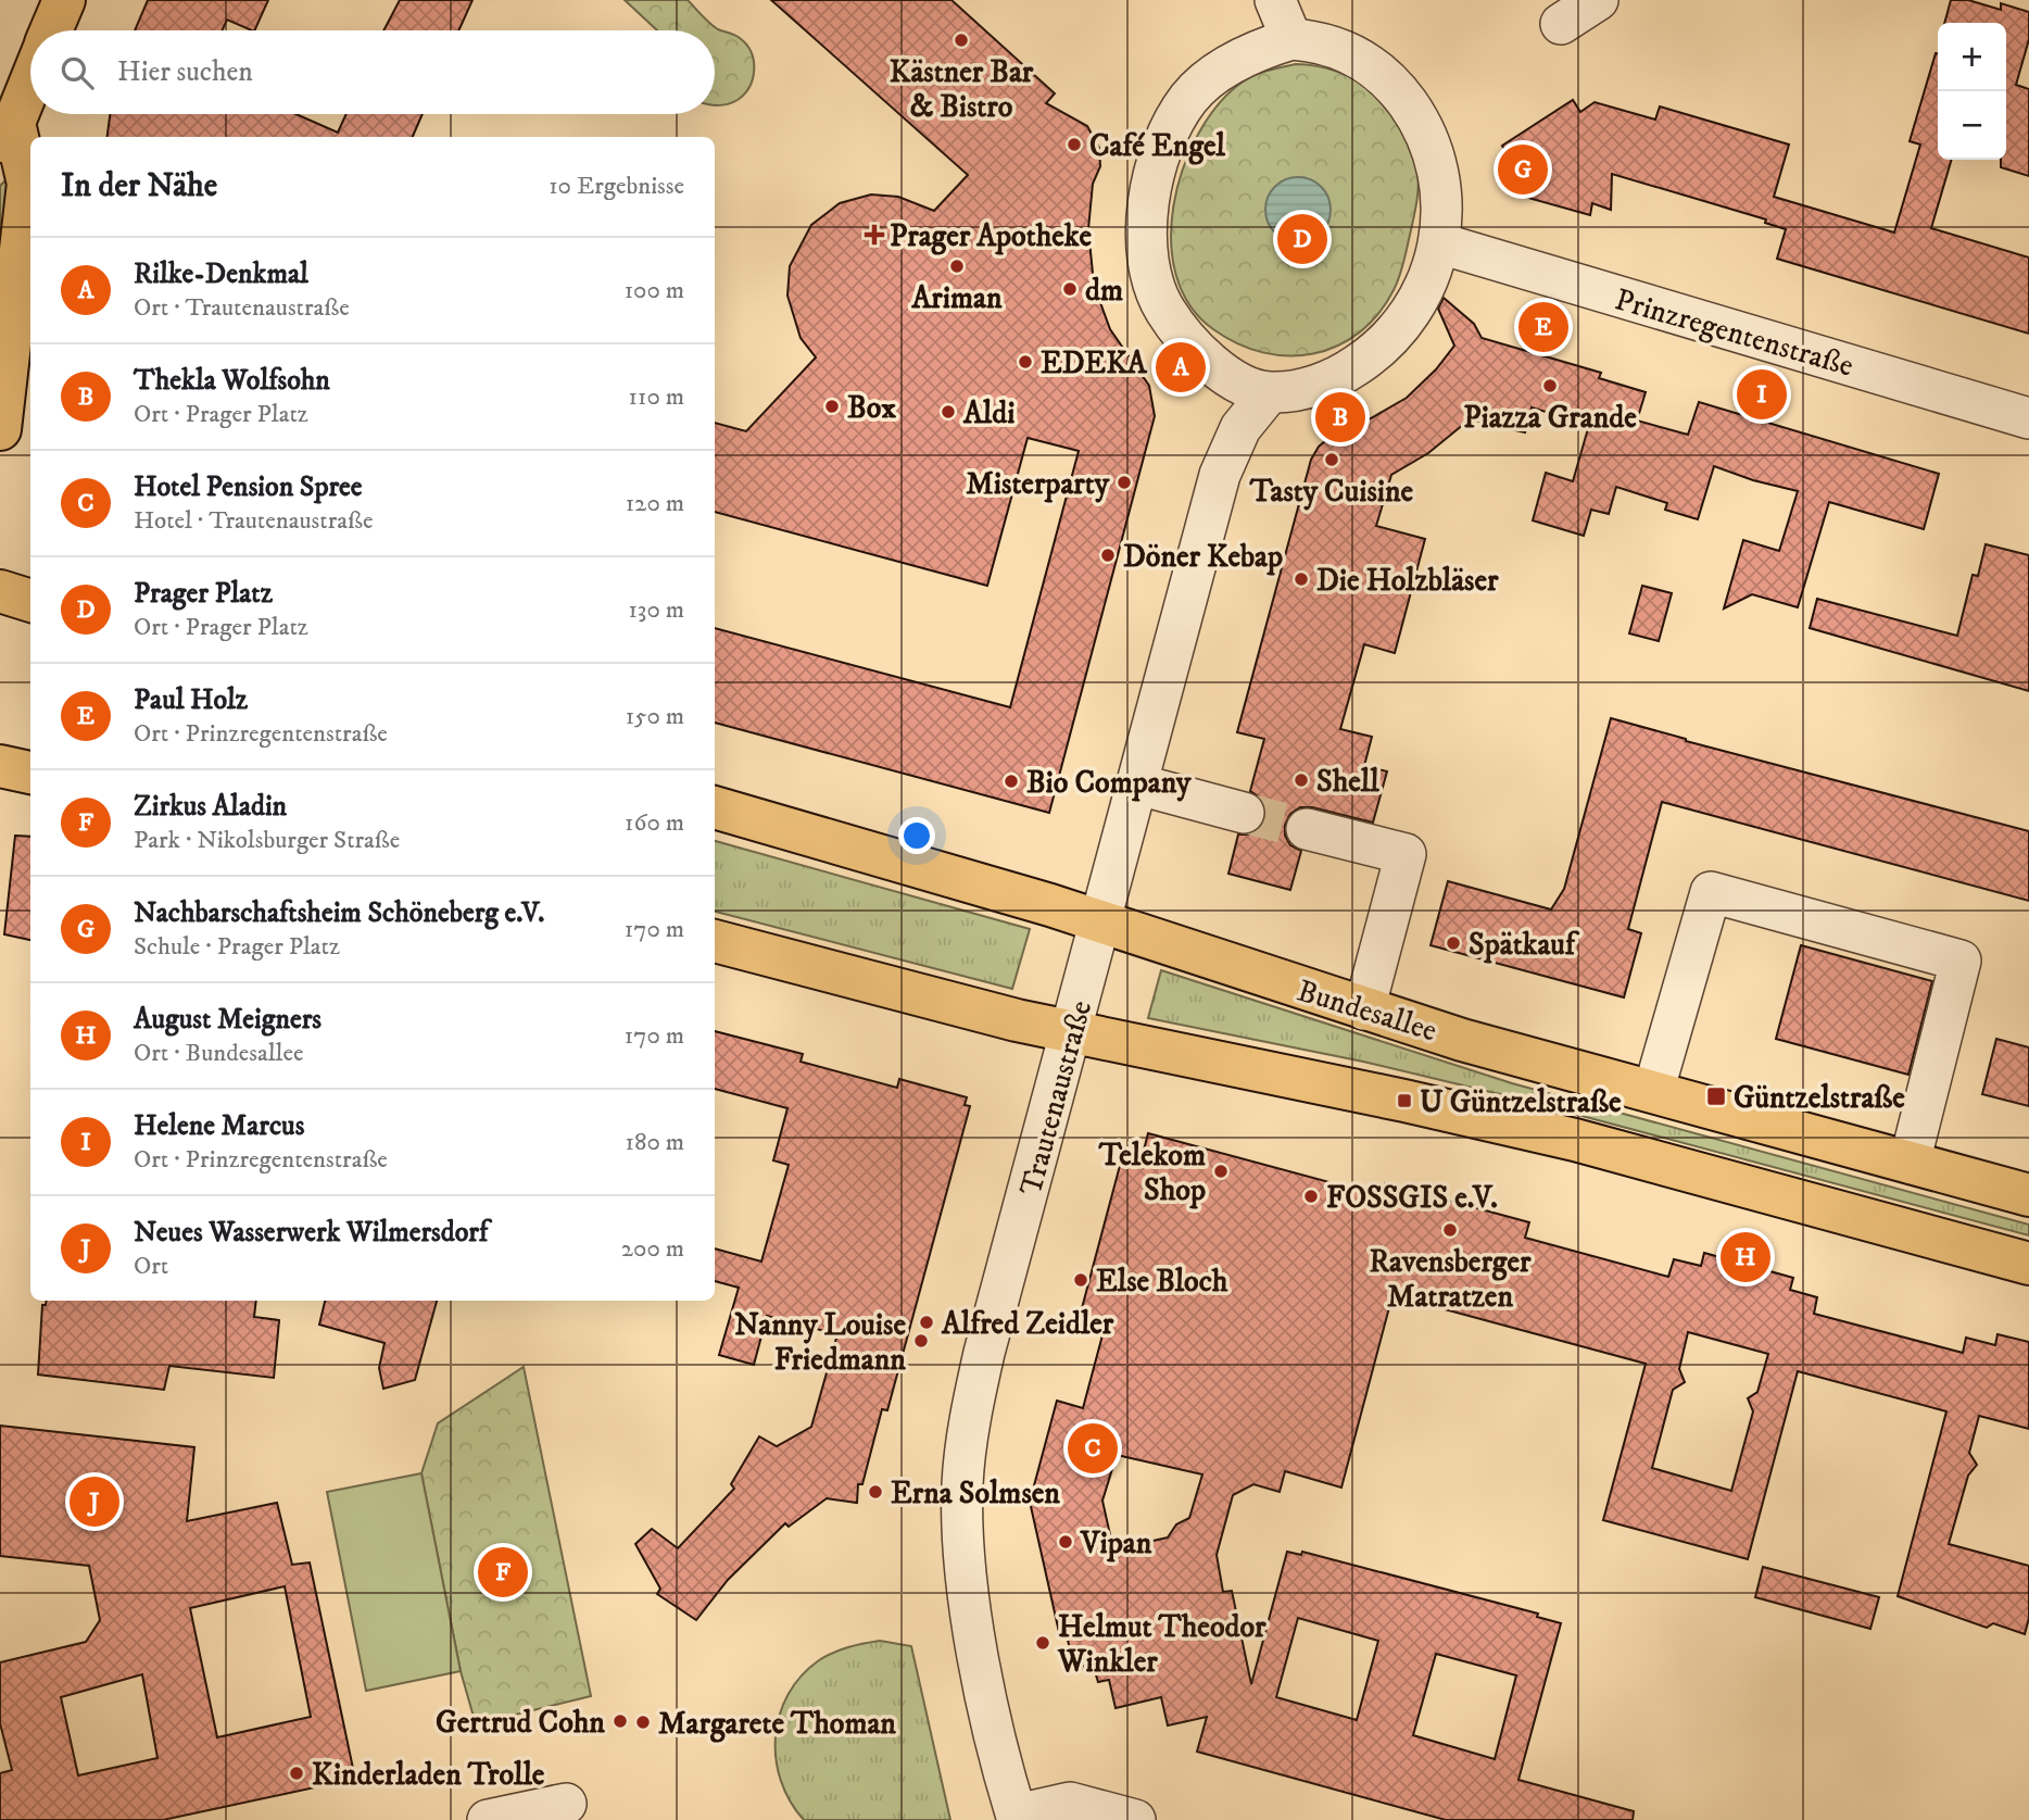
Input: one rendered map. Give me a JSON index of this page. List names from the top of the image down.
{
  "streets": {
    "main road": ["Bundesallee"],
    "street": ["Prinzregentenstraße", "Trautenaustraße"]
  },
  "crossings": [
    ["Bundesallee", "Trautenaustraße"]
  ],
  "places": {
    "other": [
      "Kästner Bar & Bistro",
      "Café Engel",
      "Ariman",
      "dm",
      "EDEKA",
      "Piazza Grande",
      "Box",
      "Aldi",
      "Tasty Cuisine",
      "Misterparty",
      "Döner Kebap",
      "Die Holzbläser",
      "Shell",
      "Bio Company",
      "Spätkauf",
      "Telekom Shop",
      "FOSSGIS e.V.",
      "Ravensberger Matratzen",
      "Else Bloch",
      "Alfred Zeidler",
      "Nanny Louise Friedmann",
      "Erna Solmsen",
      "Vipan",
      "Helmut Theodor Winkler",
      "Gertrud Cohn",
      "Margarete Thoman",
      "Kinderladen Trolle"
    ],
    "health": ["Prager Apotheke"],
    "transit": ["Güntzelstraße", "U Güntzelstraße"]
  },
  "page": {
    "map_buttons": ["+", "−"],
    "search": "Hier suchen",
    "heading": ["In der Nähe", "10 Ergebnisse"],
    "pins": [
      "G",
      "D",
      "E",
      "A",
      "I",
      "B",
      "H",
      "C",
      "J",
      "F"
    ],
    "list": [
      {
        "mark": "A",
        "name": "Rilke-Denkmal",
        "note": "Ort · Trautenaustraße",
        "value": "100 m"
      },
      {
        "mark": "B",
        "name": "Thekla Wolfsohn",
        "note": "Ort · Prager Platz",
        "value": "110 m"
      },
      {
        "mark": "C",
        "name": "Hotel Pension Spree",
        "note": "Hotel · Trautenaustraße",
        "value": "120 m"
      },
      {
        "mark": "D",
        "name": "Prager Platz",
        "note": "Ort · Prager Platz",
        "value": "130 m"
      },
      {
        "mark": "E",
        "name": "Paul Holz",
        "note": "Ort · Prinzregentenstraße",
        "value": "150 m"
      },
      {
        "mark": "F",
        "name": "Zirkus Aladin",
        "note": "Park · Nikolsburger Straße",
        "value": "160 m"
      },
      {
        "mark": "G",
        "name": "Nachbarschaftsheim Schöneberg e.V.",
        "note": "Schule · Prager Platz",
        "value": "170 m"
      },
      {
        "mark": "H",
        "name": "August Meigners",
        "note": "Ort · Bundesallee",
        "value": "170 m"
      },
      {
        "mark": "I",
        "name": "Helene Marcus",
        "note": "Ort · Prinzregentenstraße",
        "value": "180 m"
      },
      {
        "mark": "J",
        "name": "Neues Wasserwerk Wilmersdorf",
        "note": "Ort",
        "value": "200 m"
      }
    ]
  }
}
